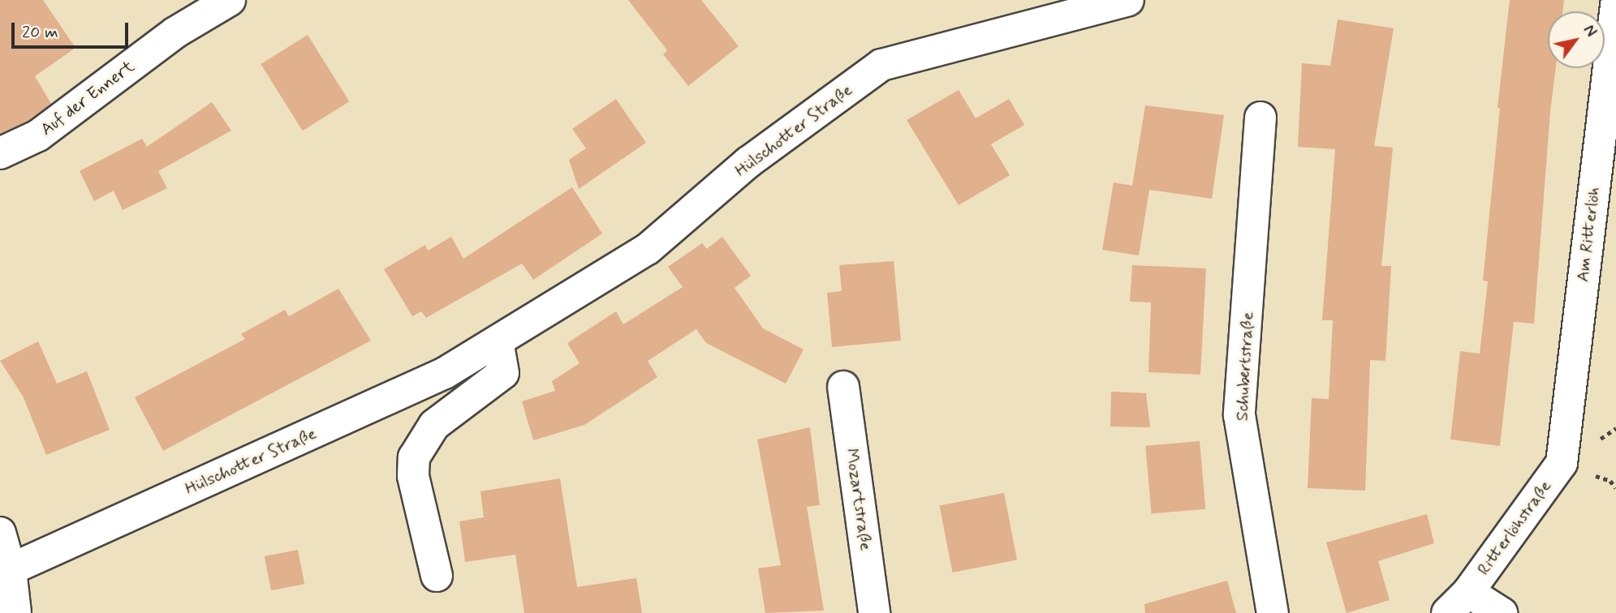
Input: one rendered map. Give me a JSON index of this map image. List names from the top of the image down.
{
  "streets": {
    "street": [
      "Auf der Ennert",
      "Hülschotter Straße",
      "Am Ritterlöh",
      "Schubertstraße",
      "Mozartstraße",
      "Ritterlöhstraße"
    ]
  },
  "crossings": [
    ["Am Ritterlöh", "Ritterlöhstraße"]
  ],
  "scale_bar": "20 m",
  "north": "top right"
}
